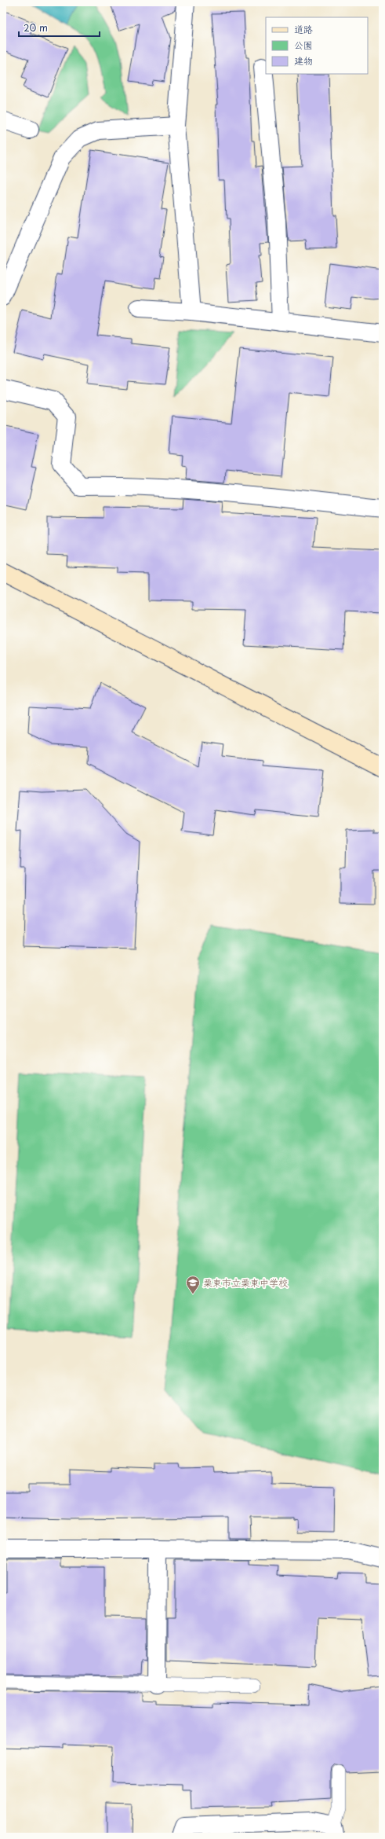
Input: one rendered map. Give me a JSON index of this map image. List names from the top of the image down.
{
  "places": {
    "school or university": ["栗東市立栗東中学校"]
  },
  "legend": ["道路", "公園", "建物"],
  "scale_bar": "20 m"
}
